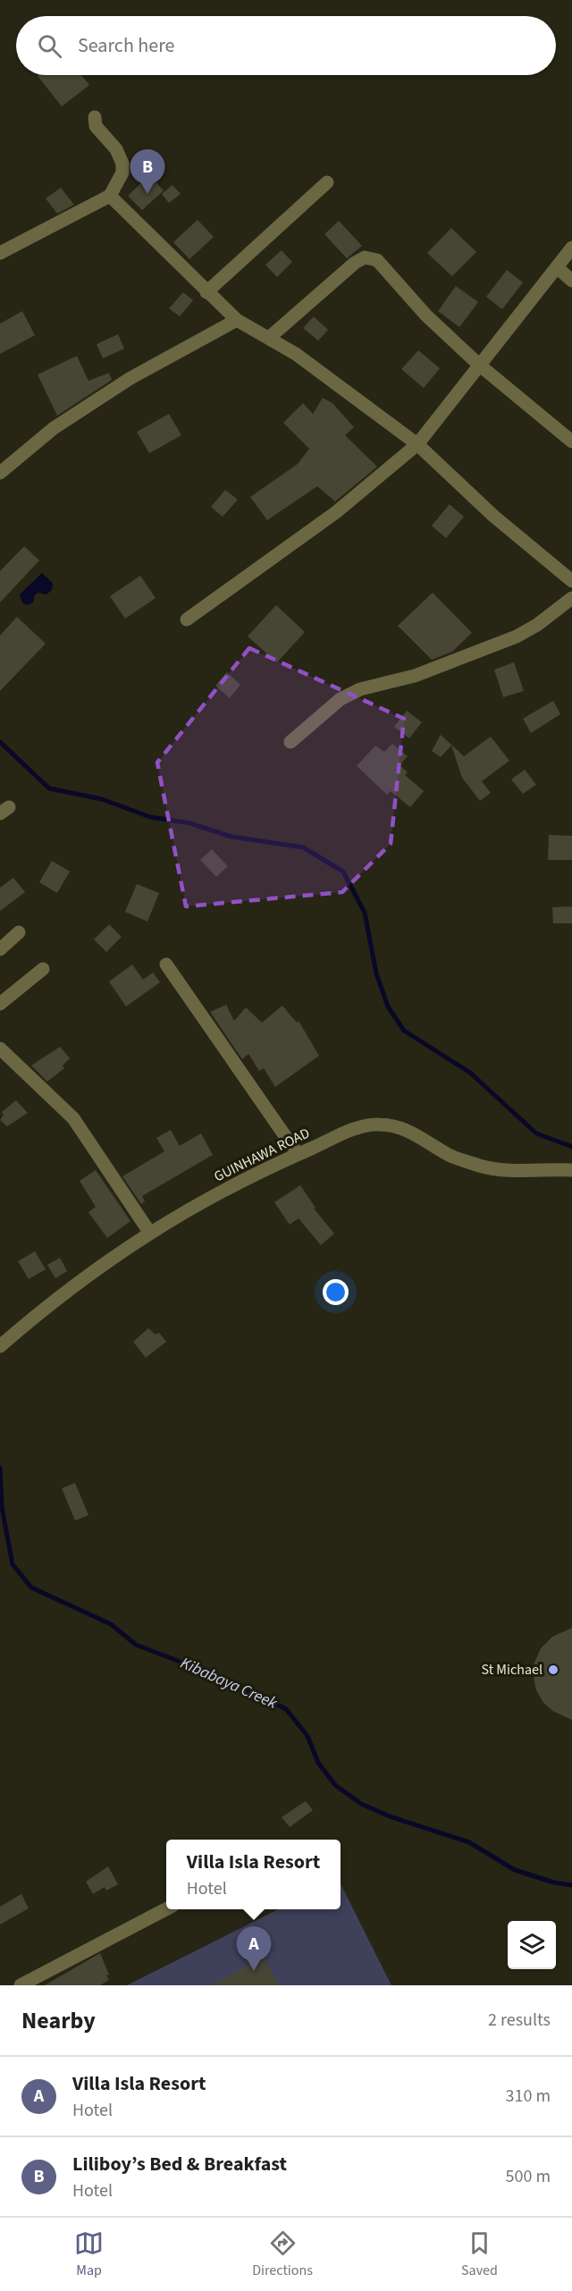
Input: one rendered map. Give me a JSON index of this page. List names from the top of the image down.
{
  "streets": {
    "street": ["GUINHAWA ROAD"]
  },
  "water": ["Kibabaya Creek"],
  "places": ["St Michael"],
  "page": {
    "search": "Search here",
    "pins": ["B", "A"],
    "popup": ["Villa Isla Resort", "Hotel"],
    "heading": ["Nearby", "2 results"],
    "list": [
      {
        "mark": "A",
        "name": "Villa Isla Resort",
        "note": "Hotel",
        "value": "310 m"
      },
      {
        "mark": "B",
        "name": "Liliboy’s Bed & Breakfast",
        "note": "Hotel",
        "value": "500 m"
      }
    ],
    "nav": ["Map", "Directions", "Saved"]
  }
}
